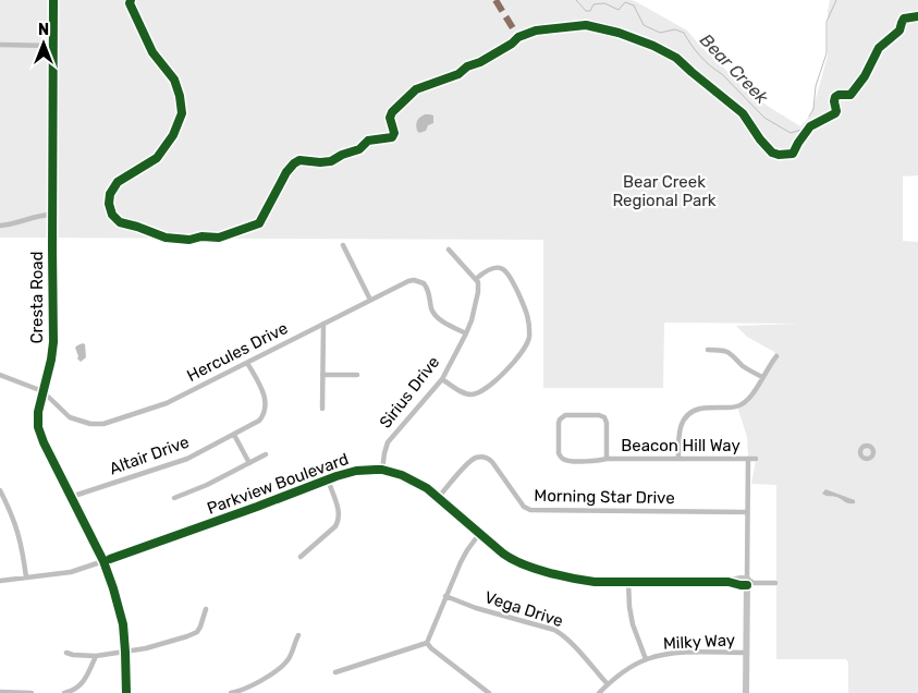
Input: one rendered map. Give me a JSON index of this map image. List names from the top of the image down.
{
  "streets": {
    "street": [
      "Cresta Road",
      "Hercules Drive",
      "Sirius Drive",
      "Beacon Hill Way",
      "Altair Drive",
      "Parkview Boulevard",
      "Morning Star Drive",
      "Vega Drive",
      "Milky Way"
    ]
  },
  "crossings": [
    ["Cresta Road", "Hercules Drive"],
    ["Cresta Road", "Altair Drive"],
    ["Cresta Road", "Parkview Boulevard"],
    ["Hercules Drive", "Sirius Drive"],
    ["Hercules Drive", "Altair Drive"],
    ["Sirius Drive", "Parkview Boulevard"],
    ["Parkview Boulevard", "Morning Star Drive"],
    ["Vega Drive", "Milky Way"]
  ],
  "water": ["Bear Creek"],
  "parks": ["Bear Creek Regional Park"],
  "north": "top"
}
